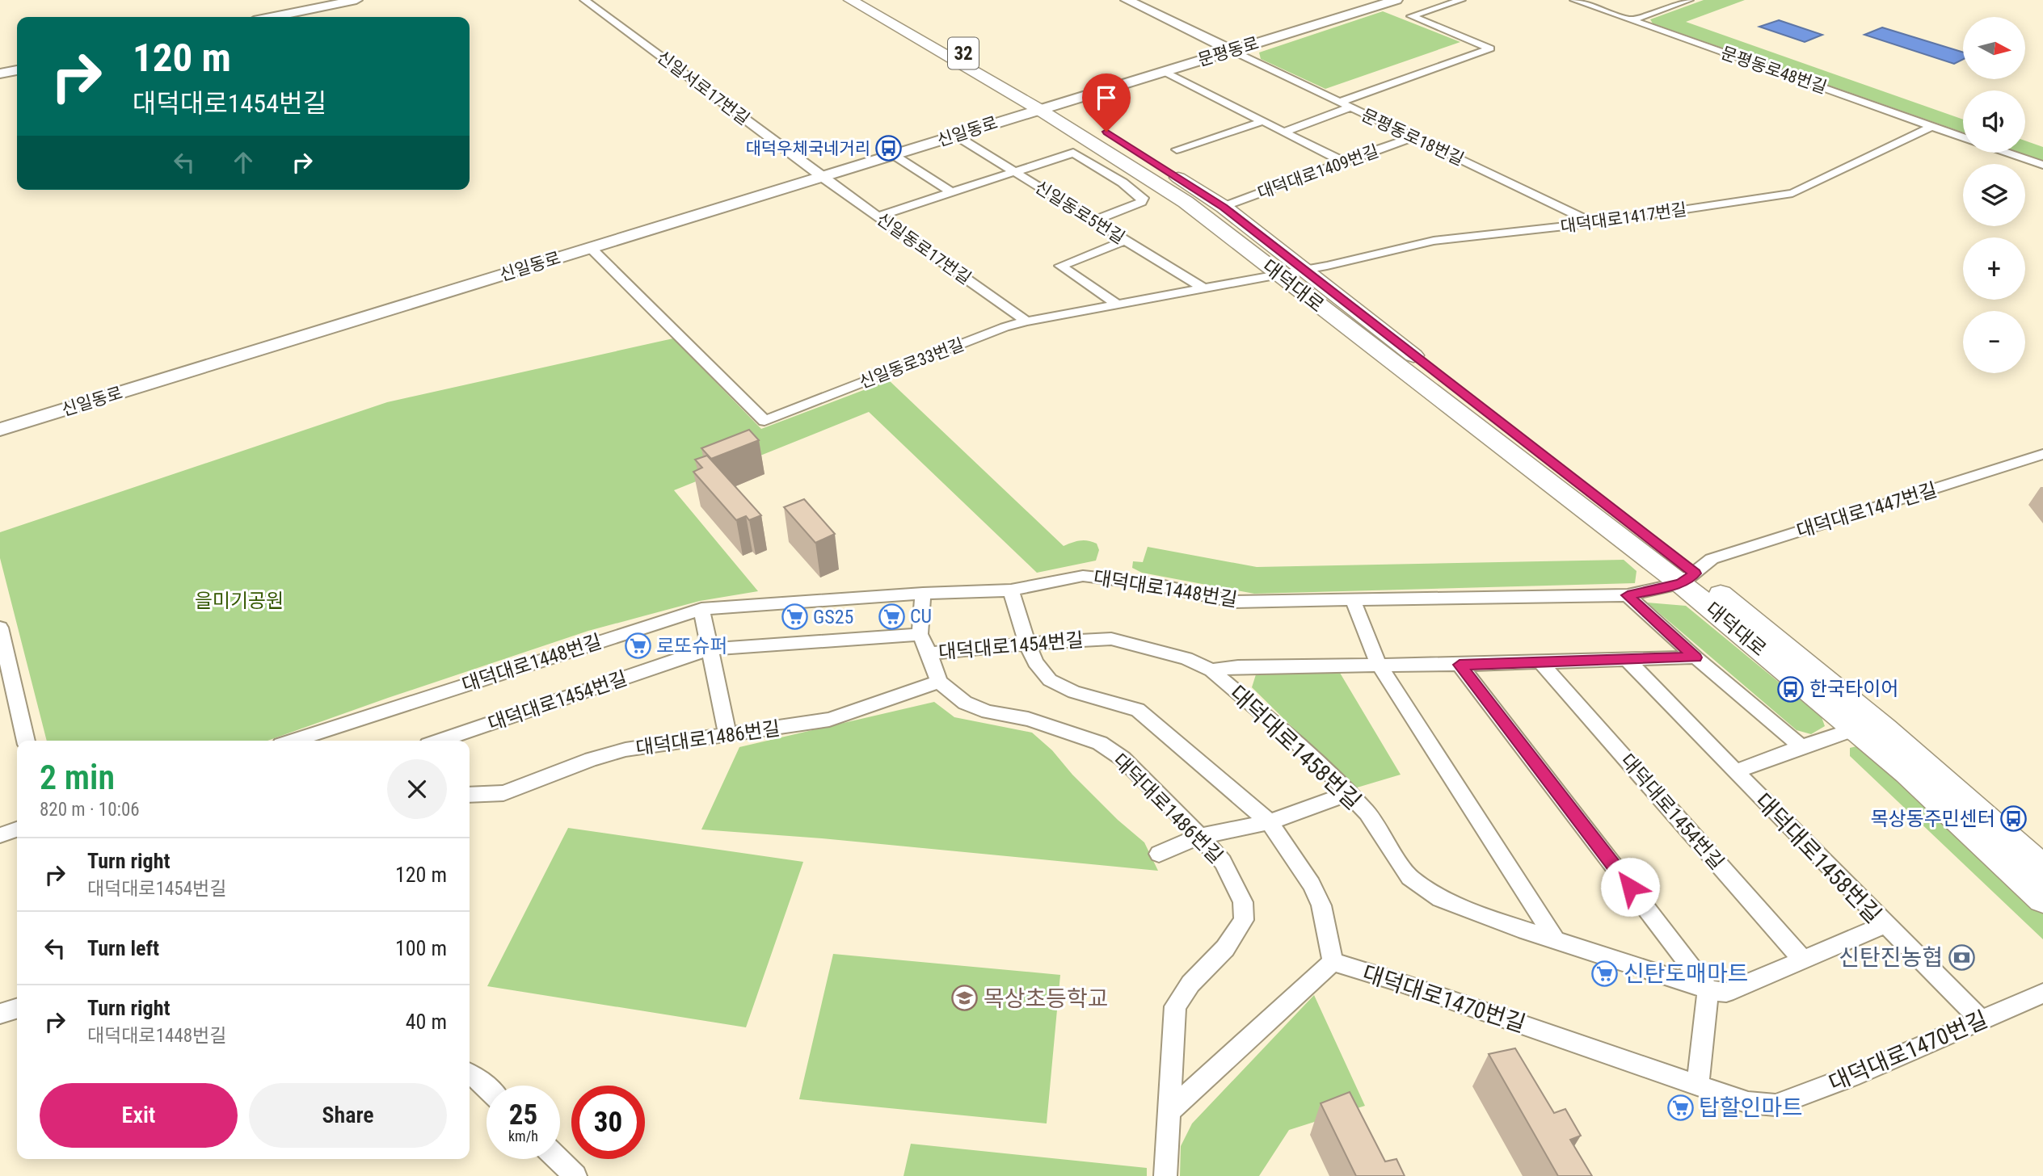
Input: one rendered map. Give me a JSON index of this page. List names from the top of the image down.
{
  "streets": {
    "main road": [
      "문평동로",
      "32",
      "신일동로",
      "대덕대로"
    ],
    "street": [
      "문평동로48번길",
      "신일서로17번길",
      "문평동로18번길",
      "대덕대로1409번길",
      "신일동로5번길",
      "대덕대로1417번길",
      "신일동로17번길",
      "신일동로33번길",
      "대덕대로1447번길",
      "대덕대로1448번길",
      "대덕대로1454번길",
      "대덕대로1486번길",
      "대덕대로1458번길",
      "대덕대로1470번길"
    ]
  },
  "crossings": [
    ["문평동로", "신일동로"],
    ["문평동로", "문평동로18번길"],
    ["문평동로", "대덕대로"],
    ["문평동로48번길", "대덕대로1417번길"],
    ["신일서로17번길", "신일동로"],
    ["신일서로17번길", "신일동로17번길"],
    ["신일동로", "신일동로5번길"],
    ["신일동로", "신일동로17번길"],
    ["신일동로", "대덕대로"],
    ["신일동로", "신일동로33번길"],
    ["문평동로18번길", "대덕대로1409번길"],
    ["문평동로18번길", "대덕대로1417번길"],
    ["대덕대로1409번길", "대덕대로"],
    ["신일동로5번길", "신일동로33번길"],
    ["대덕대로1417번길", "대덕대로"],
    ["대덕대로1417번길", "신일동로33번길"],
    ["신일동로17번길", "신일동로33번길"],
    ["대덕대로", "신일동로33번길"],
    ["대덕대로", "대덕대로1447번길"],
    ["대덕대로", "대덕대로1448번길"],
    ["대덕대로", "대덕대로1458번길"],
    ["대덕대로1447번길", "대덕대로1448번길"],
    ["대덕대로1454번길", "대덕대로1458번길"]
  ],
  "parks": ["을미기공원"],
  "places": {
    "bus stop": ["대덕우체국네거리", "한국타이어", "목상동주민센터"],
    "supermarket": [
      "CU",
      "GS25",
      "로또슈퍼",
      "신탄도매마트",
      "탑할인마트"
    ],
    "bank": ["신탄진농협"],
    "school or university": ["목상초등학교"]
  },
  "north": "right",
  "page": {
    "map_buttons": ["+", "−"],
    "turn": ["120 m", "대덕대로1454번길"],
    "heading": ["2 min", "820 m · 10:06"],
    "list": [
      {
        "name": "Turn right",
        "note": "대덕대로1454번길",
        "value": "120 m"
      },
      {
        "name": "Turn left",
        "value": "100 m"
      },
      {
        "name": "Turn right",
        "note": "대덕대로1448번길",
        "value": "40 m"
      }
    ],
    "buttons": ["Exit", "Share"],
    "speed": "25 km/h",
    "limit": "30"
  }
}
